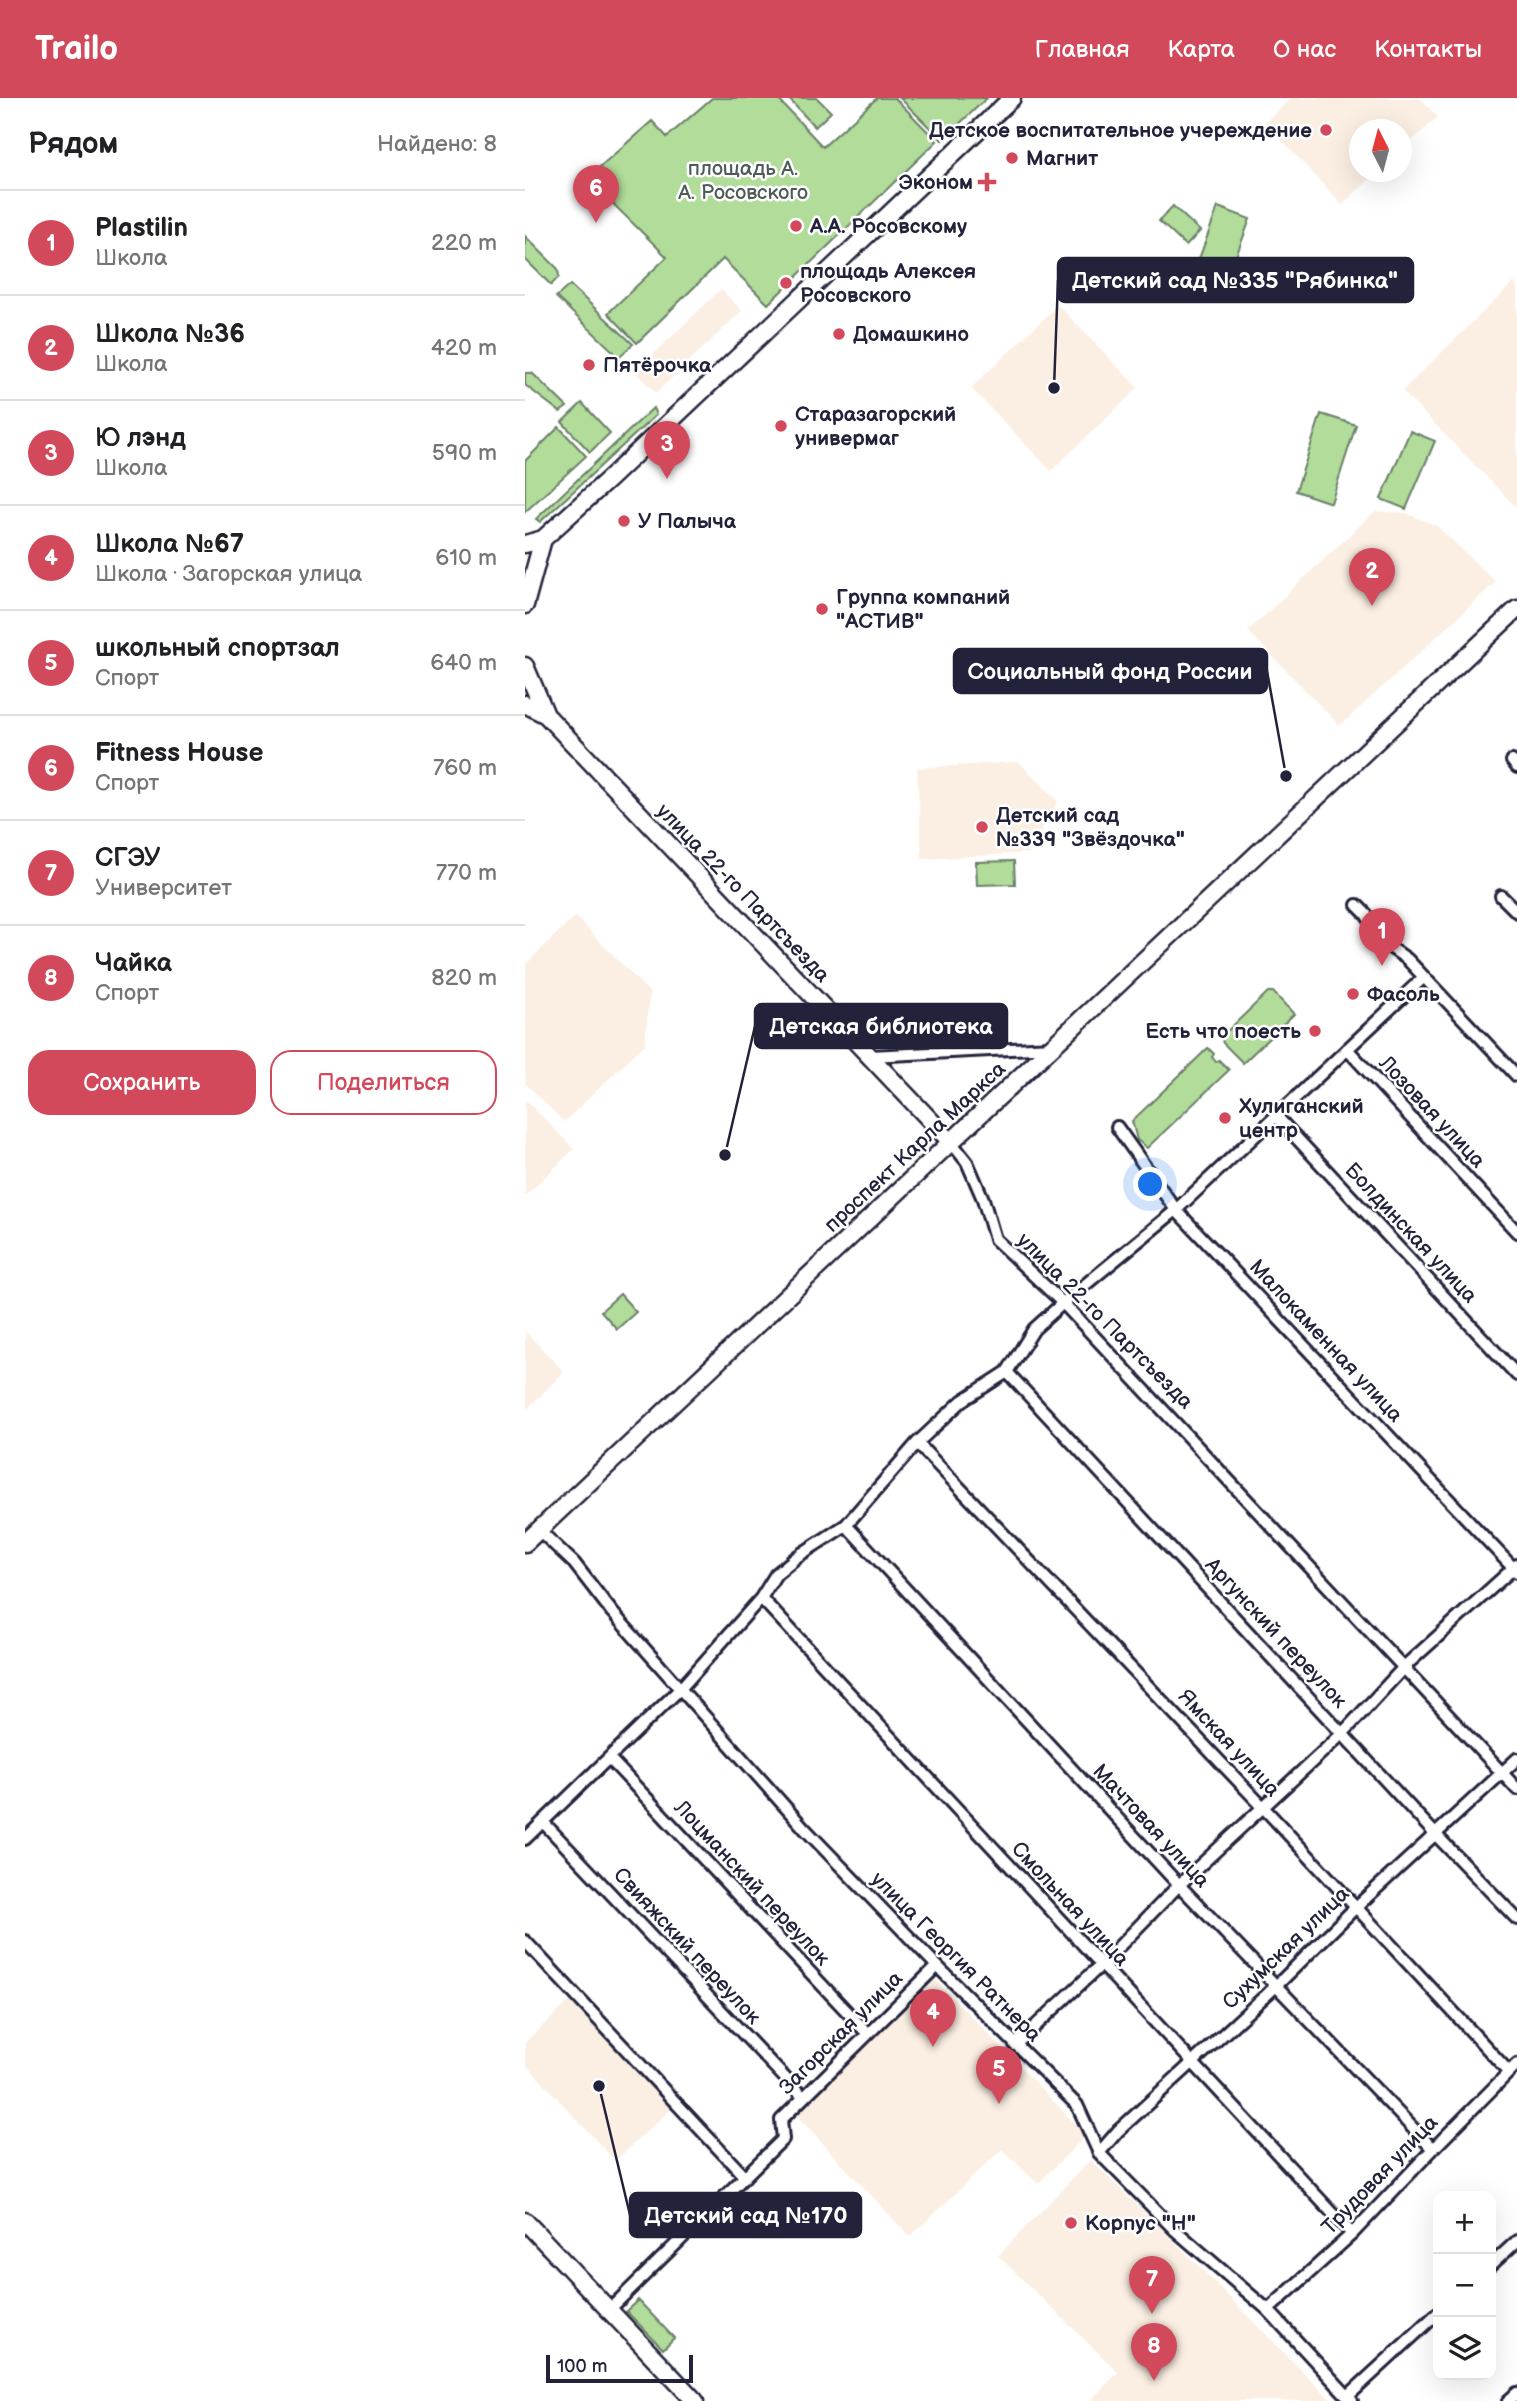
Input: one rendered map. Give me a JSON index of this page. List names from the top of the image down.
{
  "streets": {
    "street": [
      "улица 22-го Партсъезда",
      "Лозовая улица",
      "проспект Карла Маркса",
      "Болдинская улица",
      "Малокаменная улица",
      "Аргунский переулок",
      "Ямская улица",
      "Мачтовая улица",
      "Лоцманский переулок",
      "Смольная улица",
      "Свияжский переулок",
      "Сухумская улица",
      "улица Георгия Ратнера",
      "Загорская улица",
      "Трудовая улица"
    ]
  },
  "crossings": [
    ["улица 22-го Партсъезда", "проспект Карла Маркса"],
    ["улица 22-го Партсъезда", "Сухумская улица"],
    ["проспект Карла Маркса", "улица Георгия Ратнера"],
    ["Аргунский переулок", "Сухумская улица"],
    ["Ямская улица", "Сухумская улица"],
    ["Ямская улица", "Трудовая улица"],
    ["Мачтовая улица", "Сухумская улица"],
    ["Мачтовая улица", "Трудовая улица"],
    ["Лоцманский переулок", "Загорская улица"],
    ["Смольная улица", "Сухумская улица"],
    ["Смольная улица", "Трудовая улица"],
    ["Свияжский переулок", "Загорская улица"],
    ["Сухумская улица", "улица Георгия Ратнера"],
    ["улица Георгия Ратнера", "Загорская улица"],
    ["улица Георгия Ратнера", "Трудовая улица"]
  ],
  "parks": ["площадь А. А. Росовского"],
  "places": {
    "other": [
      "Детское воспитательное учереждение",
      "Магнит",
      "А.А. Росовскому",
      "площадь Алексея Росовского",
      "Домашкино",
      "Пятёрочка",
      "Детский сад №335 \"Рябинка\"",
      "Старазагорский универмаг",
      "У Палыча",
      "Группа компаний \"АСТИВ\"",
      "Социальный фонд России",
      "Детский сад №339 \"Звёздочка\"",
      "Фасоль",
      "Есть что поесть",
      "Хулиганский центр",
      "Детская библиотека",
      "Детский сад №170",
      "Корпус \"Н\""
    ],
    "health": ["Эконом"]
  },
  "scale_bar": "100 m",
  "north": "top",
  "page": {
    "header": "Trailo",
    "nav": [
      "Главная",
      "Карта",
      "О нас",
      "Контакты"
    ],
    "heading": ["Рядом", "Найдено: 8"],
    "pins": [
      "6",
      "3",
      "2",
      "1",
      "4",
      "5",
      "7",
      "8"
    ],
    "list": [
      {
        "mark": "1",
        "name": "Plastilin",
        "note": "Школа",
        "value": "220 m"
      },
      {
        "mark": "2",
        "name": "Школа №36",
        "note": "Школа",
        "value": "420 m"
      },
      {
        "mark": "3",
        "name": "Ю лэнд",
        "note": "Школа",
        "value": "590 m"
      },
      {
        "mark": "4",
        "name": "Школа №67",
        "note": "Школа · Загорская улица",
        "value": "610 m"
      },
      {
        "mark": "5",
        "name": "школьный спортзал",
        "note": "Спорт",
        "value": "640 m"
      },
      {
        "mark": "6",
        "name": "Fitness House",
        "note": "Спорт",
        "value": "760 m"
      },
      {
        "mark": "7",
        "name": "СГЭУ",
        "note": "Университет",
        "value": "770 m"
      },
      {
        "mark": "8",
        "name": "Чайка",
        "note": "Спорт",
        "value": "820 m"
      }
    ],
    "buttons": ["Сохранить", "Поделиться"],
    "map_buttons": ["+", "−"],
    "scale": "100 m"
  }
}
